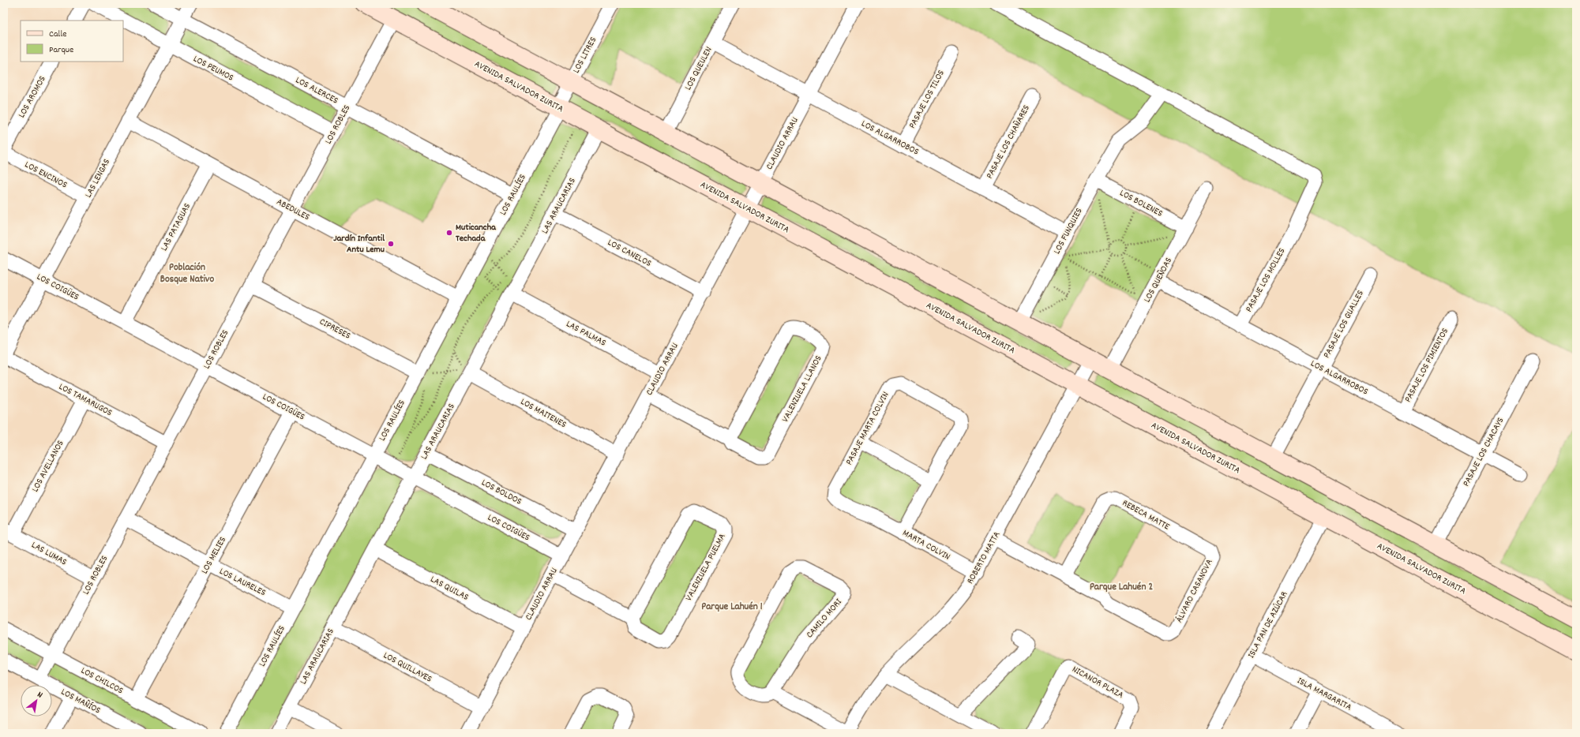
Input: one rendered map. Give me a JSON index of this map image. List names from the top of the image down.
{
  "streets": {
    "main road": ["AVENIDA SALVADOR ZURITA"],
    "street": [
      "LOS LITRES",
      "LOS PEUMOS",
      "LOS QUEULEN",
      "LOS ALERCES",
      "LOS AROMOS",
      "PASAJE LOS TILOS",
      "LOS ROBLES",
      "LOS ALGARROBOS",
      "PASAJE LOS CHAÑARES",
      "CLAUDIO ARRAU",
      "LOS ENCINOS",
      "LAS LENGAS",
      "LOS RAULÍES",
      "LOS BOLENES",
      "LAS ARAUCARIAS",
      "ABEDULES",
      "LAS PATAGUAS",
      "LOS FUNQUIES",
      "LOS CANELOS",
      "LOS QUEÑOAS",
      "PASAJE LOS MOLLES",
      "LOS COIGÜES",
      "PASAJE LOS GUALLES",
      "CIPRESES",
      "LAS PALMAS",
      "PASAJE LOS PIMIENTOS",
      "VALENZUELA LLANOS",
      "LOS TAMARUGOS",
      "LOS MAITENES",
      "PASAJE MARTA COLVIN",
      "PASAJE LOS CHACAYS",
      "LOS AVELLANOS",
      "LOS BOLDOS",
      "REBECA MATTE",
      "MARTA COLVIN",
      "LAS LUMAS",
      "LOS MELIES",
      "ROBERTO MATTA",
      "VALENZUELA PUELMA",
      "LOS LAURELES",
      "LAS QUILAS",
      "ÁLVARO CASANOVA",
      "CAMILO MORI",
      "ISLA PAN DE AZÚCAR",
      "LOS QUILLAYES",
      "LOS CHILCOS",
      "NICANOR PLAZA",
      "ISLA MARGARITA",
      "LOS MAÑÍOS"
    ]
  },
  "crossings": [
    ["LOS LITRES", "AVENIDA SALVADOR ZURITA"],
    ["LOS LITRES", "LOS RAULÍES"],
    ["LOS PEUMOS", "LOS ROBLES"],
    ["LOS PEUMOS", "LAS LENGAS"],
    ["LOS QUEULEN", "LOS ALGARROBOS"],
    ["AVENIDA SALVADOR ZURITA", "LOS ROBLES"],
    ["AVENIDA SALVADOR ZURITA", "CLAUDIO ARRAU"],
    ["AVENIDA SALVADOR ZURITA", "LOS RAULÍES"],
    ["AVENIDA SALVADOR ZURITA", "LAS ARAUCARIAS"],
    ["AVENIDA SALVADOR ZURITA", "ROBERTO MATTA"],
    ["AVENIDA SALVADOR ZURITA", "ISLA PAN DE AZÚCAR"],
    ["LOS ALERCES", "LOS ROBLES"],
    ["LOS ALERCES", "LAS LENGAS"],
    ["LOS ALERCES", "LOS RAULÍES"],
    ["PASAJE LOS TILOS", "LOS ALGARROBOS"],
    ["LOS ROBLES", "ABEDULES"],
    ["LOS ROBLES", "LOS COIGÜES"],
    ["LOS ROBLES", "CIPRESES"],
    ["LOS ROBLES", "LOS TAMARUGOS"],
    ["LOS ROBLES", "LAS LUMAS"],
    ["LOS ROBLES", "LOS LAURELES"],
    ["LOS ROBLES", "LOS CHILCOS"],
    ["LOS ROBLES", "LOS MAÑÍOS"],
    ["LOS ALGARROBOS", "PASAJE LOS CHAÑARES"],
    ["LOS ALGARROBOS", "CLAUDIO ARRAU"],
    ["LOS ALGARROBOS", "LOS FUNQUIES"],
    ["LOS ALGARROBOS", "LOS QUEÑOAS"],
    ["LOS ALGARROBOS", "PASAJE LOS MOLLES"],
    ["LOS ALGARROBOS", "PASAJE LOS GUALLES"],
    ["LOS ALGARROBOS", "PASAJE LOS PIMIENTOS"],
    ["LOS ALGARROBOS", "PASAJE LOS CHACAYS"],
    ["CLAUDIO ARRAU", "LOS CANELOS"],
    ["CLAUDIO ARRAU", "LOS COIGÜES"],
    ["CLAUDIO ARRAU", "LAS PALMAS"],
    ["CLAUDIO ARRAU", "VALENZUELA LLANOS"],
    ["CLAUDIO ARRAU", "LOS MAITENES"],
    ["CLAUDIO ARRAU", "LOS BOLDOS"],
    ["CLAUDIO ARRAU", "LAS QUILAS"],
    ["CLAUDIO ARRAU", "LOS QUILLAYES"],
    ["LOS ENCINOS", "LAS LENGAS"],
    ["LAS LENGAS", "ABEDULES"],
    ["LAS LENGAS", "LOS COIGÜES"],
    ["LOS RAULÍES", "ABEDULES"],
    ["LOS RAULÍES", "LOS COIGÜES"],
    ["LOS RAULÍES", "CIPRESES"],
    ["LOS RAULÍES", "LOS LAURELES"],
    ["LOS BOLENES", "LOS FUNQUIES"],
    ["LOS BOLENES", "LOS QUEÑOAS"],
    ["LAS ARAUCARIAS", "LOS CANELOS"],
    ["LAS ARAUCARIAS", "LOS COIGÜES"],
    ["LAS ARAUCARIAS", "LAS PALMAS"],
    ["LAS ARAUCARIAS", "LOS MAITENES"],
    ["LAS ARAUCARIAS", "LOS BOLDOS"],
    ["LAS ARAUCARIAS", "LAS QUILAS"],
    ["LAS ARAUCARIAS", "LOS QUILLAYES"],
    ["ABEDULES", "LAS PATAGUAS"],
    ["LAS PATAGUAS", "LOS COIGÜES"],
    ["LOS FUNQUIES", "PASAJE LOS MOLLES"],
    ["LOS COIGÜES", "LOS MELIES"],
    ["LOS TAMARUGOS", "LOS AVELLANOS"],
    ["PASAJE MARTA COLVIN", "MARTA COLVIN"],
    ["LOS AVELLANOS", "LAS LUMAS"],
    ["REBECA MATTE", "ÁLVARO CASANOVA"],
    ["MARTA COLVIN", "ROBERTO MATTA"],
    ["LOS MELIES", "LOS LAURELES"],
    ["LOS MELIES", "LOS CHILCOS"],
    ["ISLA PAN DE AZÚCAR", "ISLA MARGARITA"]
  ],
  "districts": ["Población Bosque Nativo", "Parque Lahuén 2", "Parque Lahuén 1"],
  "places": ["Muticancha Techada", "Jardín Infantil Antu Lemu"],
  "legend": ["Calle", "Parque"],
  "north": "top right"
}
